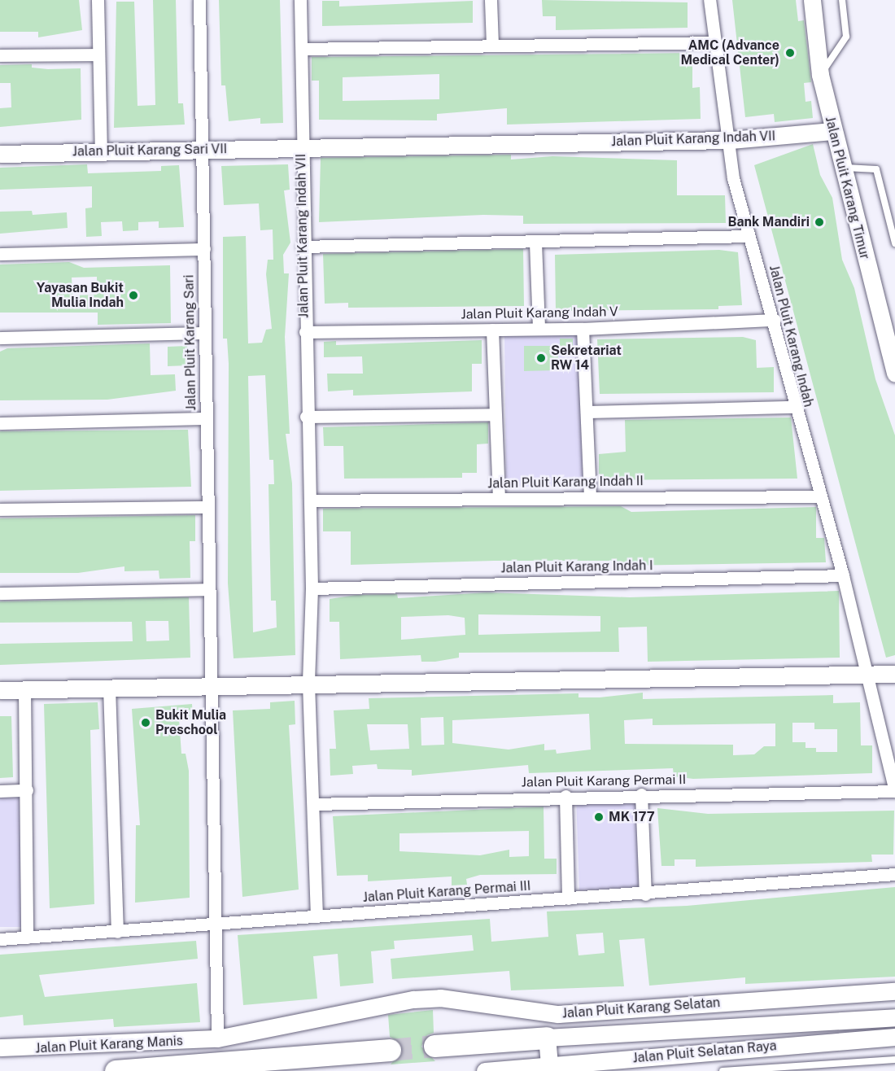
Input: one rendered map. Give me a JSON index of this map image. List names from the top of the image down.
{
  "streets": {
    "street": [
      "Jalan Pluit Karang Indah VII",
      "Jalan Pluit Karang Sari VII",
      "Jalan Pluit Karang Timur",
      "Jalan Pluit Karang Indah V",
      "Jalan Pluit Karang Indah",
      "Jalan Pluit Karang Sari",
      "Jalan Pluit Karang Indah II",
      "Jalan Pluit Karang Indah I",
      "Jalan Pluit Karang Permai II",
      "Jalan Pluit Karang Permai III",
      "Jalan Pluit Karang Selatan",
      "Jalan Pluit Karang Manis",
      "Jalan Pluit Selatan Raya"
    ]
  },
  "crossings": [
    ["Jalan Pluit Karang Indah VII", "Jalan Pluit Karang Sari VII"],
    ["Jalan Pluit Karang Indah VII", "Jalan Pluit Karang Timur"],
    ["Jalan Pluit Karang Indah VII", "Jalan Pluit Karang Indah V"],
    ["Jalan Pluit Karang Indah VII", "Jalan Pluit Karang Indah"],
    ["Jalan Pluit Karang Indah VII", "Jalan Pluit Karang Indah II"],
    ["Jalan Pluit Karang Indah VII", "Jalan Pluit Karang Indah I"],
    ["Jalan Pluit Karang Indah VII", "Jalan Pluit Karang Permai II"],
    ["Jalan Pluit Karang Indah VII", "Jalan Pluit Karang Permai III"],
    ["Jalan Pluit Karang Sari VII", "Jalan Pluit Karang Sari"],
    ["Jalan Pluit Karang Indah V", "Jalan Pluit Karang Indah"],
    ["Jalan Pluit Karang Indah", "Jalan Pluit Karang Indah II"],
    ["Jalan Pluit Karang Indah", "Jalan Pluit Karang Indah I"],
    ["Jalan Pluit Karang Indah", "Jalan Pluit Karang Permai II"],
    ["Jalan Pluit Karang Sari", "Jalan Pluit Karang Permai III"],
    ["Jalan Pluit Karang Sari", "Jalan Pluit Karang Selatan"],
    ["Jalan Pluit Karang Sari", "Jalan Pluit Karang Manis"],
    ["Jalan Pluit Karang Selatan", "Jalan Pluit Karang Manis"]
  ],
  "places": [
    "AMC (Advance Medical Center)",
    "Bank Mandiri",
    "Yayasan Bukit Mulia Indah",
    "Sekretariat RW 14",
    "Bukit Mulia Preschool",
    "MK 177"
  ]
}
